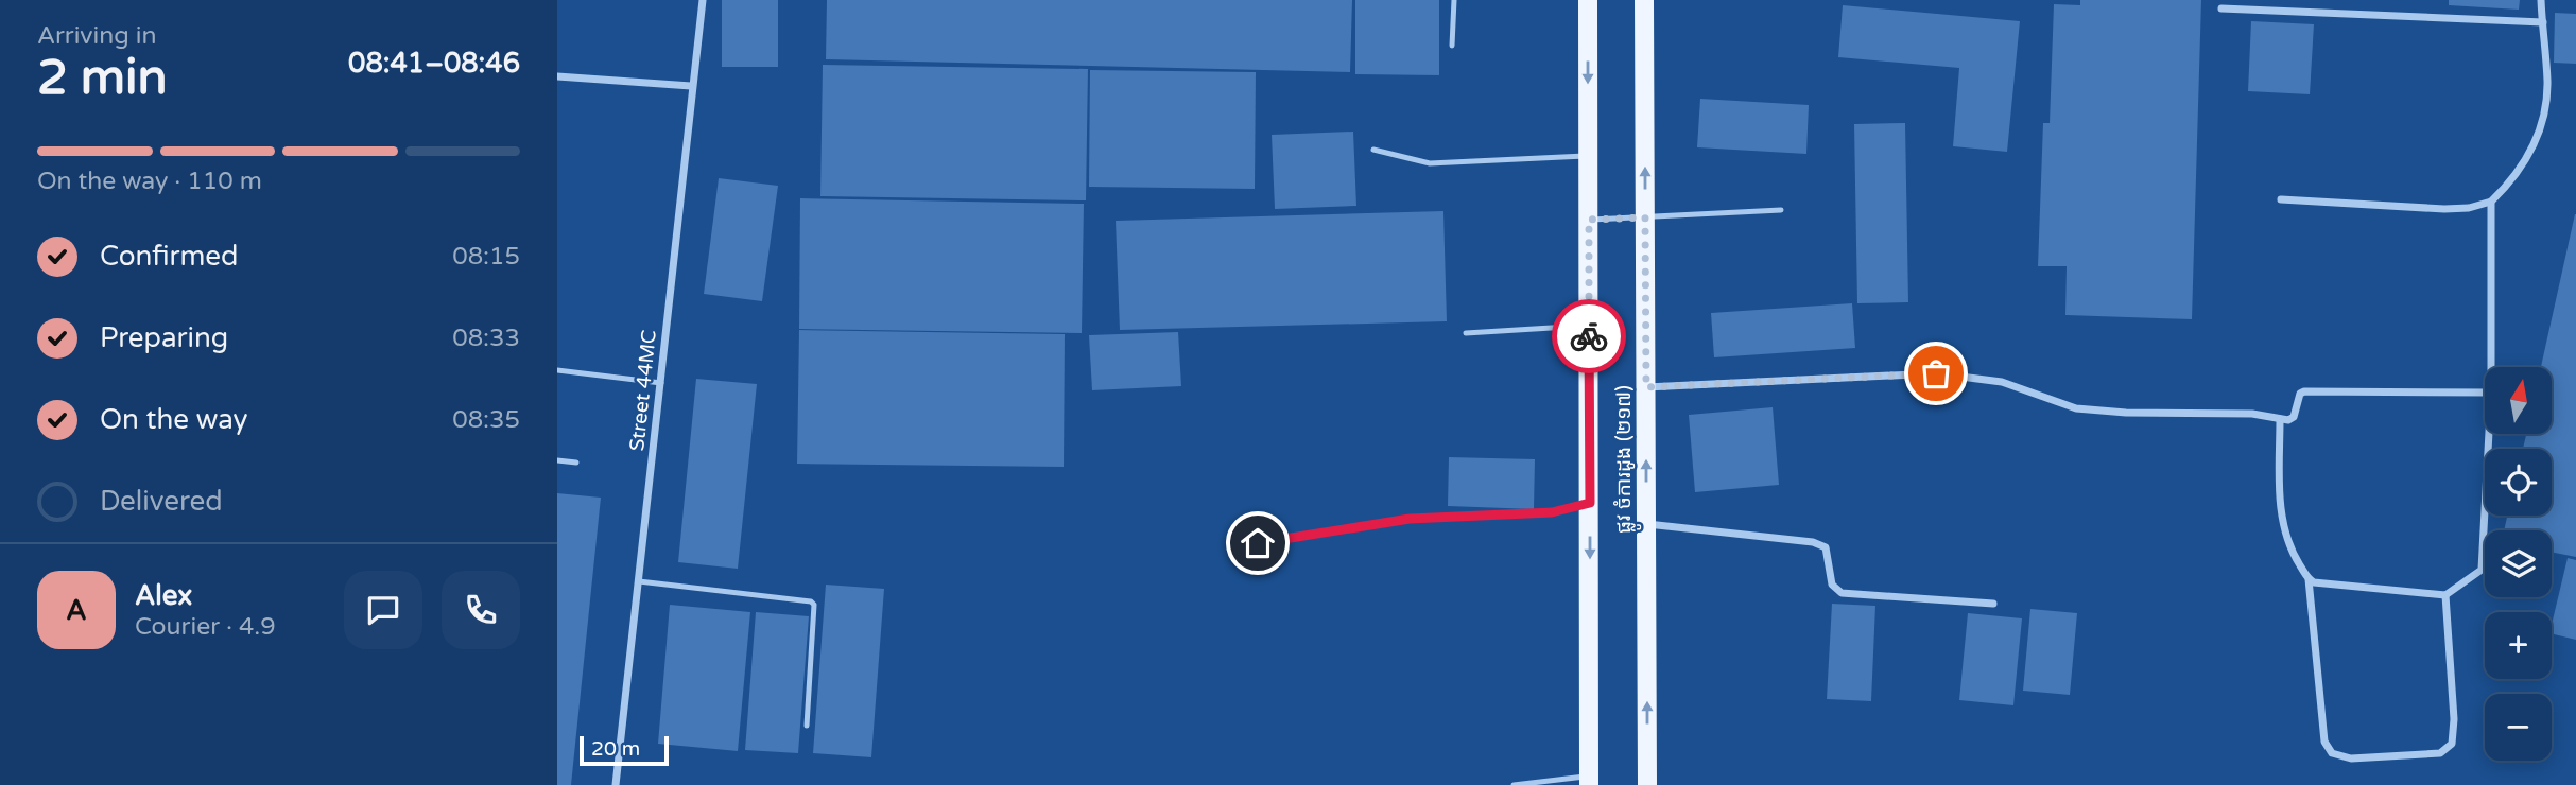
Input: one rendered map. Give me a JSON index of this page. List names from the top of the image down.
{
  "streets": {
    "main road": ["ផ្លូវ ចំការដូង (២១៧)"],
    "street": ["Street 44MC"]
  },
  "scale_bar": "20 m",
  "north": "top",
  "page": {
    "heading": ["2 min", "Arriving in", "08:41–08:46"],
    "panel": ["Alex", "Courier · 4.9"],
    "bar": "On the way · 110 m",
    "list": [
      ["Confirmed", "08:15"],
      ["Preparing", "08:33"],
      ["On the way", "08:35"],
      "Delivered"
    ],
    "map_buttons": ["+", "−"],
    "round": "A",
    "scale": "20 m"
  }
}
